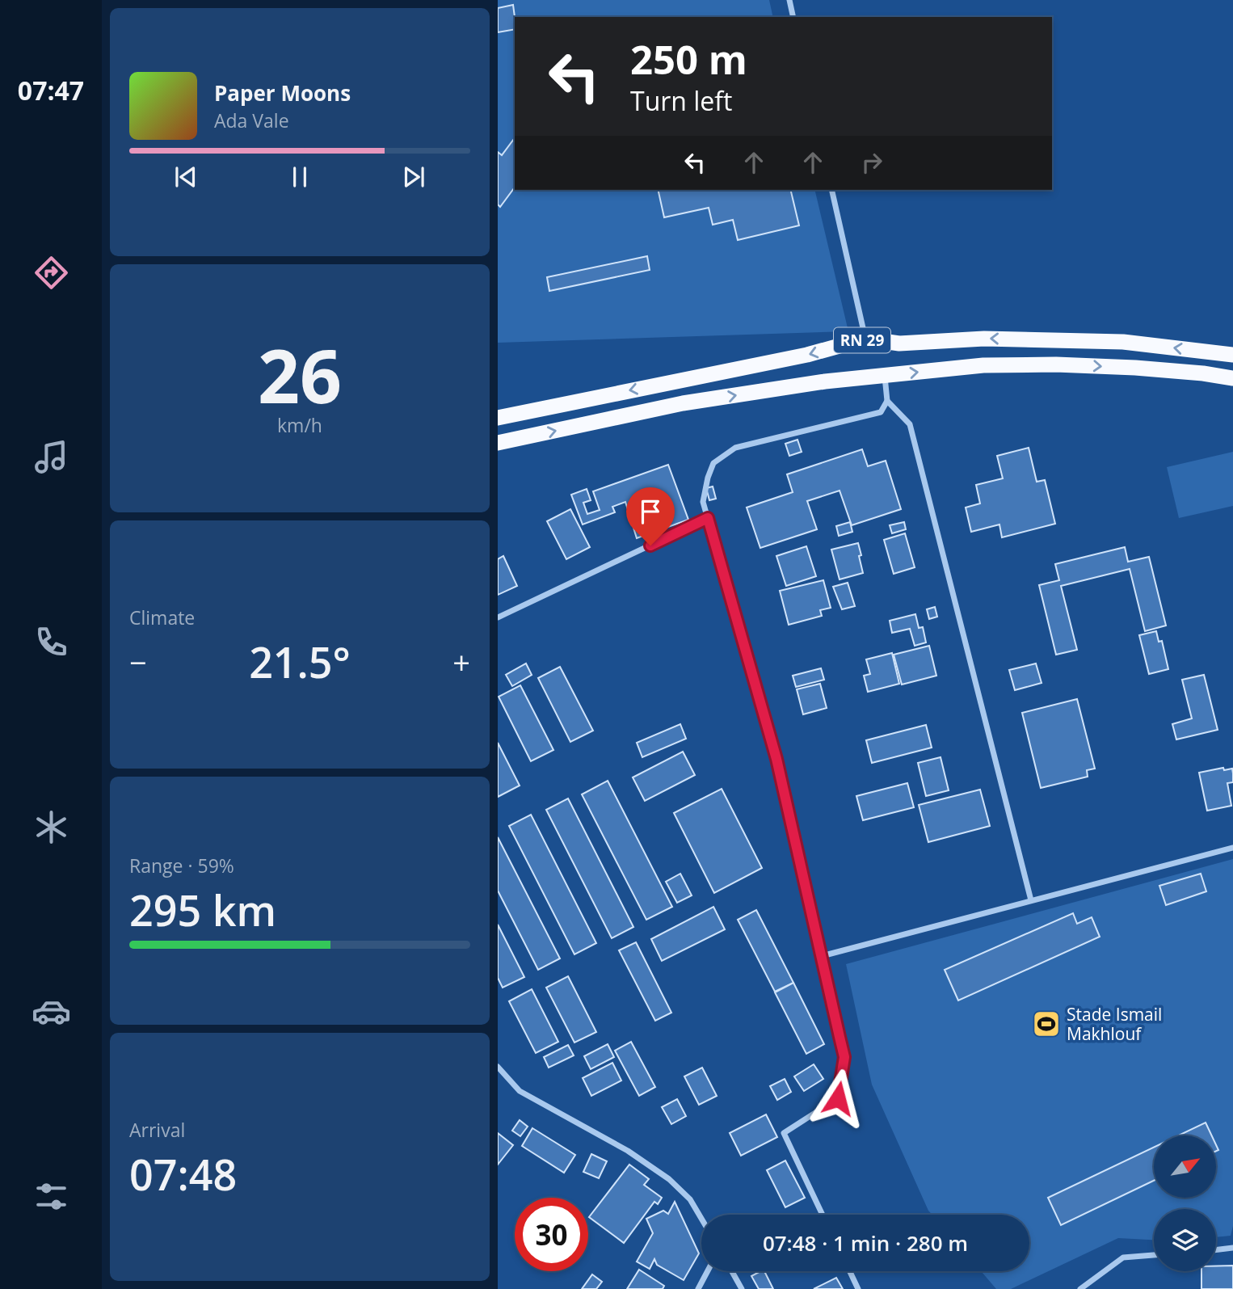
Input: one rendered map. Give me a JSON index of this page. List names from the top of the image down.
{
  "streets": {
    "highway": ["RN 29"]
  },
  "places": {
    "sports": ["Stade Ismail Makhlouf"]
  },
  "north": "top right",
  "page": {
    "tabs": "07:47",
    "turn": ["250 m", "Turn left"],
    "song": ["Paper Moons", "Ada Vale"],
    "tile": [
      ["26", "km/h"],
      "Climate",
      ["Range · 59%", "295 km"],
      ["Arrival", "07:48"]
    ],
    "heat": ["−", "21.5°", "+"],
    "limit": "30",
    "trip": "07:48 · 1 min · 280 m"
  }
}
